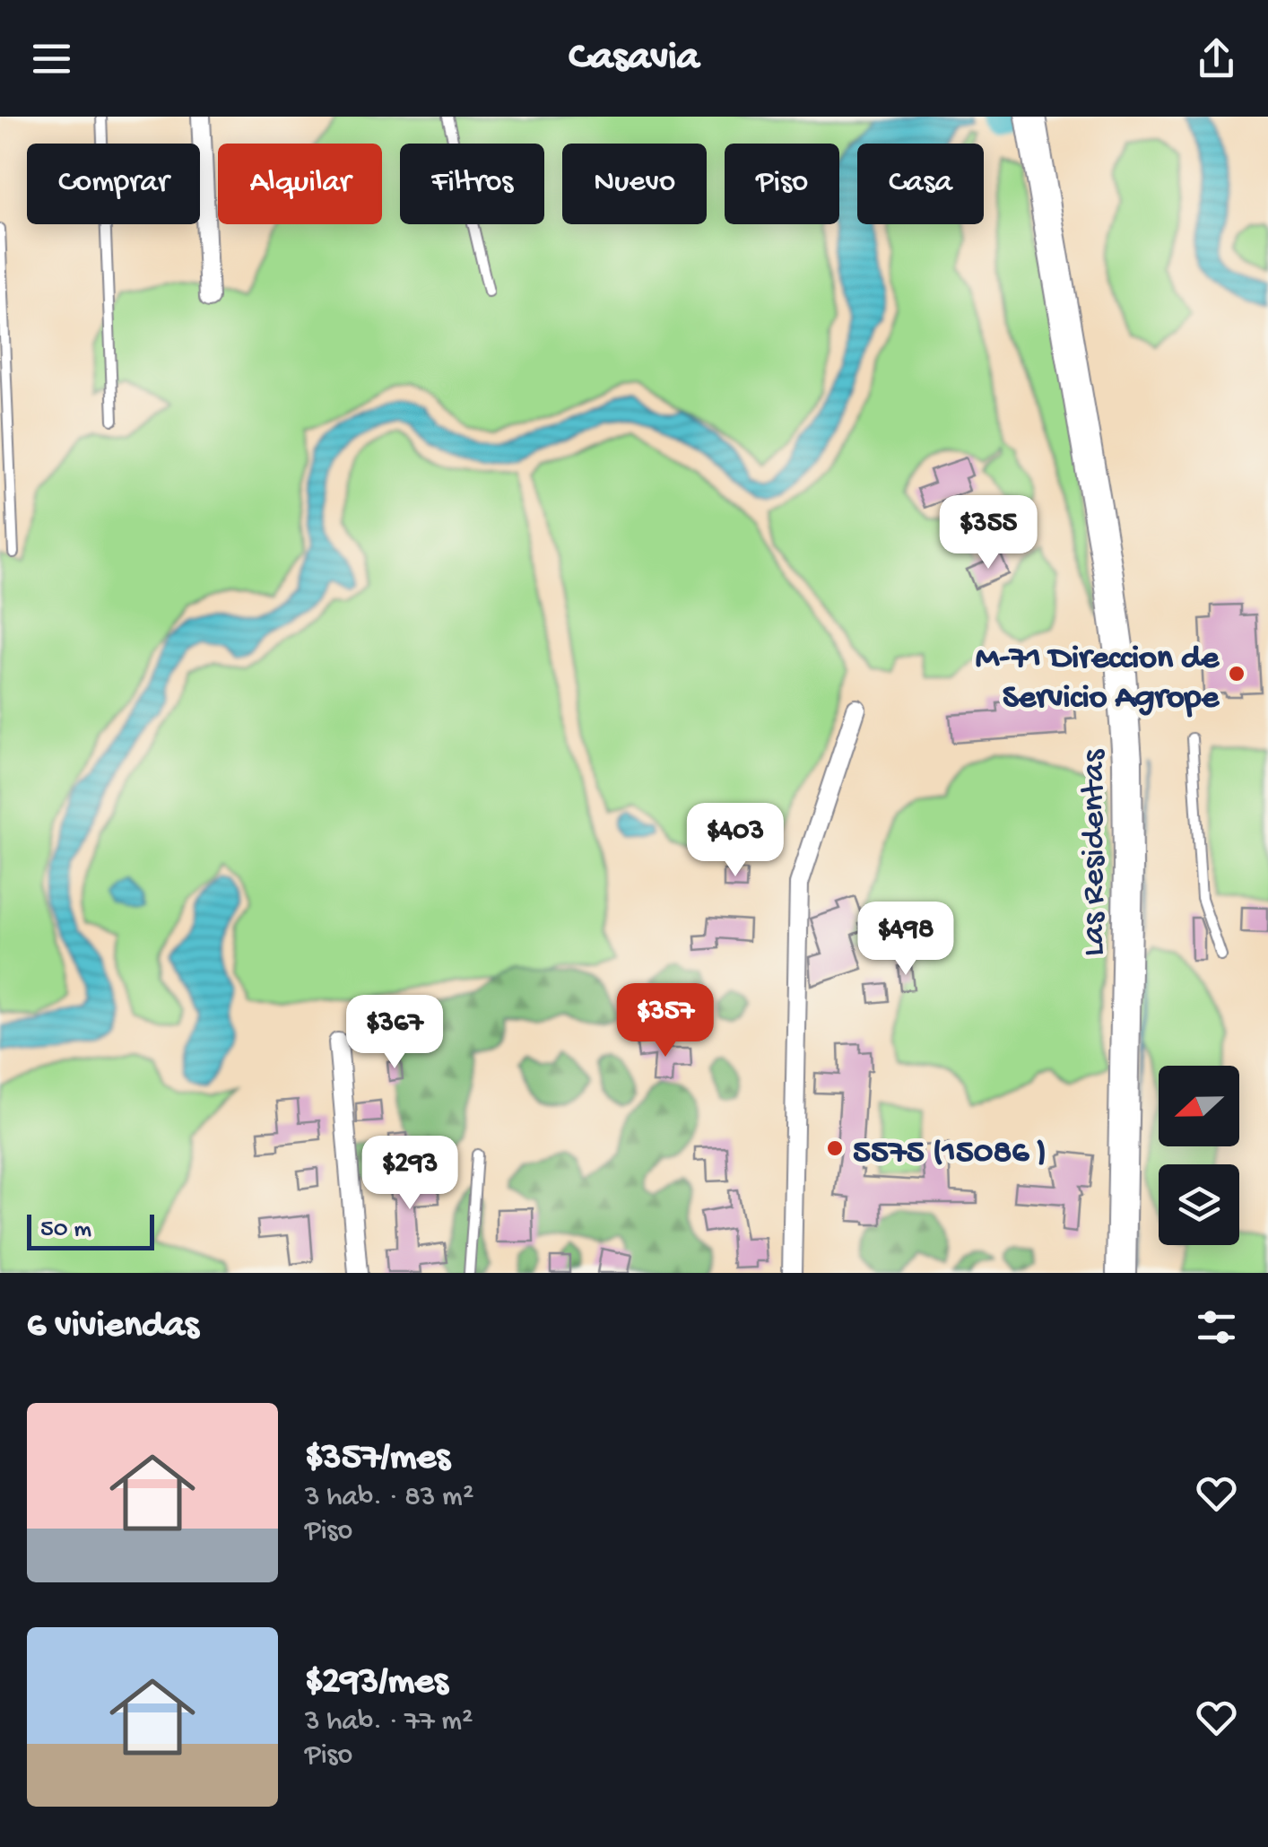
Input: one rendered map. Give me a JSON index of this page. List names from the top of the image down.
{
  "streets": {
    "main road": ["Las Residentas"]
  },
  "places": ["M-71 Direccion de Servicio Agrope", "5575 (15086 )"],
  "scale_bar": "50 m",
  "north": "left",
  "page": {
    "header": "Casavia",
    "chip": [
      "Comprar",
      "Alquilar",
      "Filtros",
      "Nuevo",
      "Piso",
      "Casa"
    ],
    "price": [
      "$355",
      "$403",
      "$498",
      "$357",
      "$367",
      "$293"
    ],
    "scale": "50 m",
    "heading": "6 viviendas",
    "list": [
      {
        "name": "$357/mes",
        "note": "3 hab. · 83 m² · Piso"
      },
      {
        "name": "$293/mes",
        "note": "3 hab. · 77 m² · Piso"
      }
    ]
  }
}
